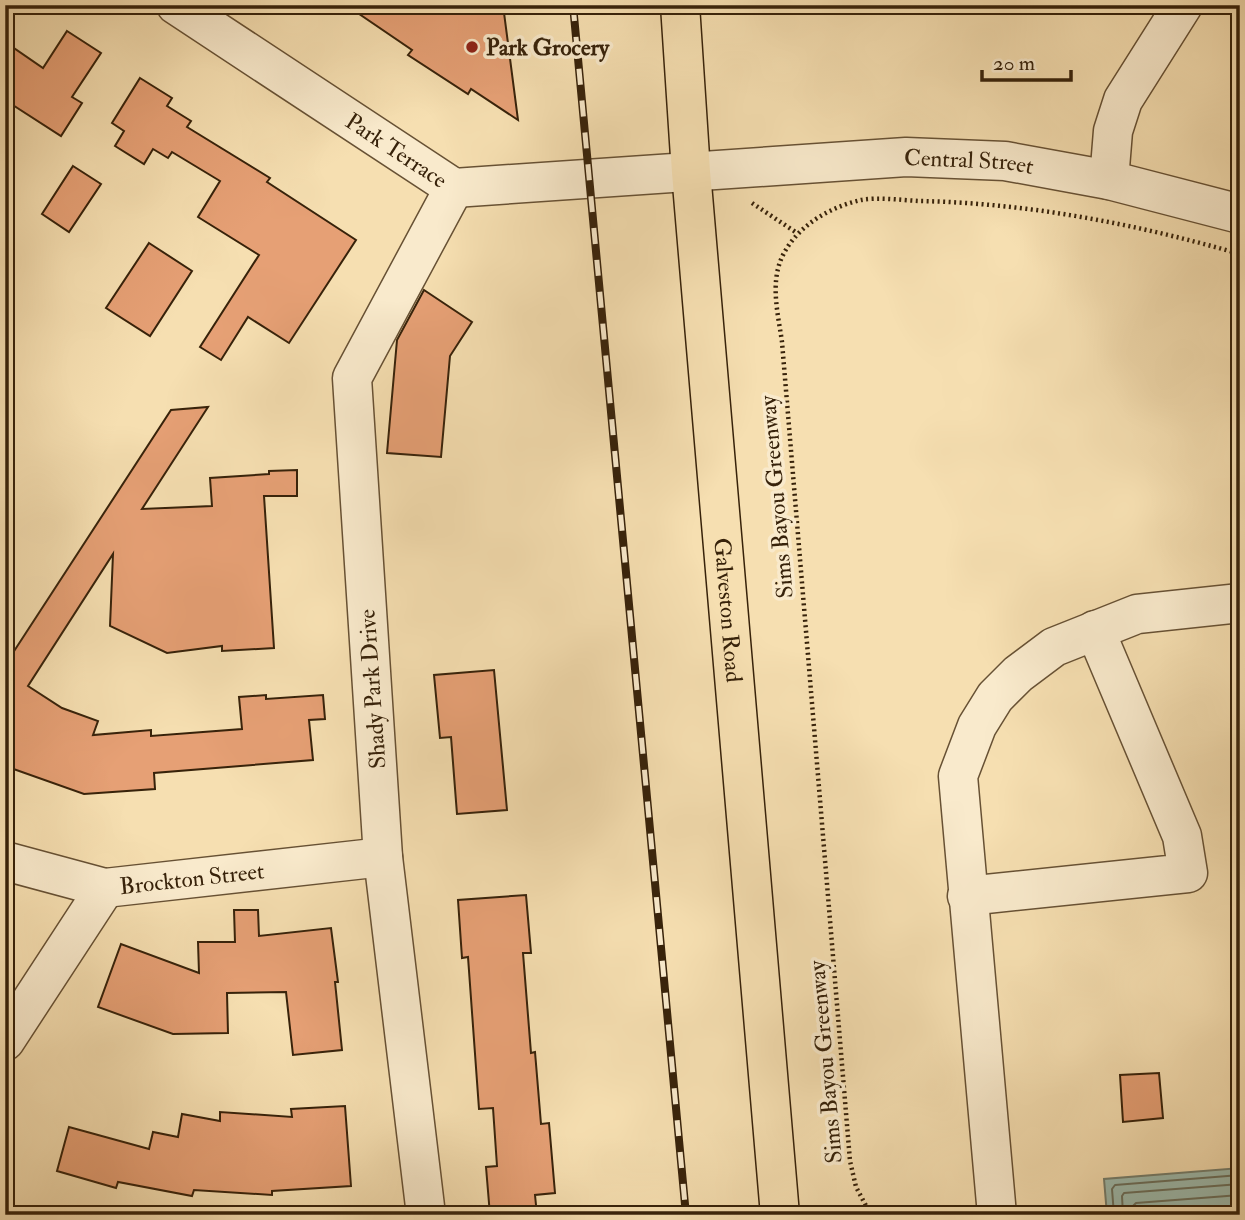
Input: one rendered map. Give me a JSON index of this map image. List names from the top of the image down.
{
  "streets": {
    "main road": ["Galveston Road"],
    "street": [
      "Park Terrace",
      "Central Street",
      "Shady Park Drive",
      "Brockton Street"
    ],
    "path": ["Sims Bayou Greenway"]
  },
  "crossings": [
    ["Park Terrace", "Central Street"],
    ["Park Terrace", "Galveston Road"],
    ["Park Terrace", "Shady Park Drive"],
    ["Central Street", "Galveston Road"],
    ["Shady Park Drive", "Brockton Street"]
  ],
  "places": ["Park Grocery"],
  "scale_bar": "20 m"
}
